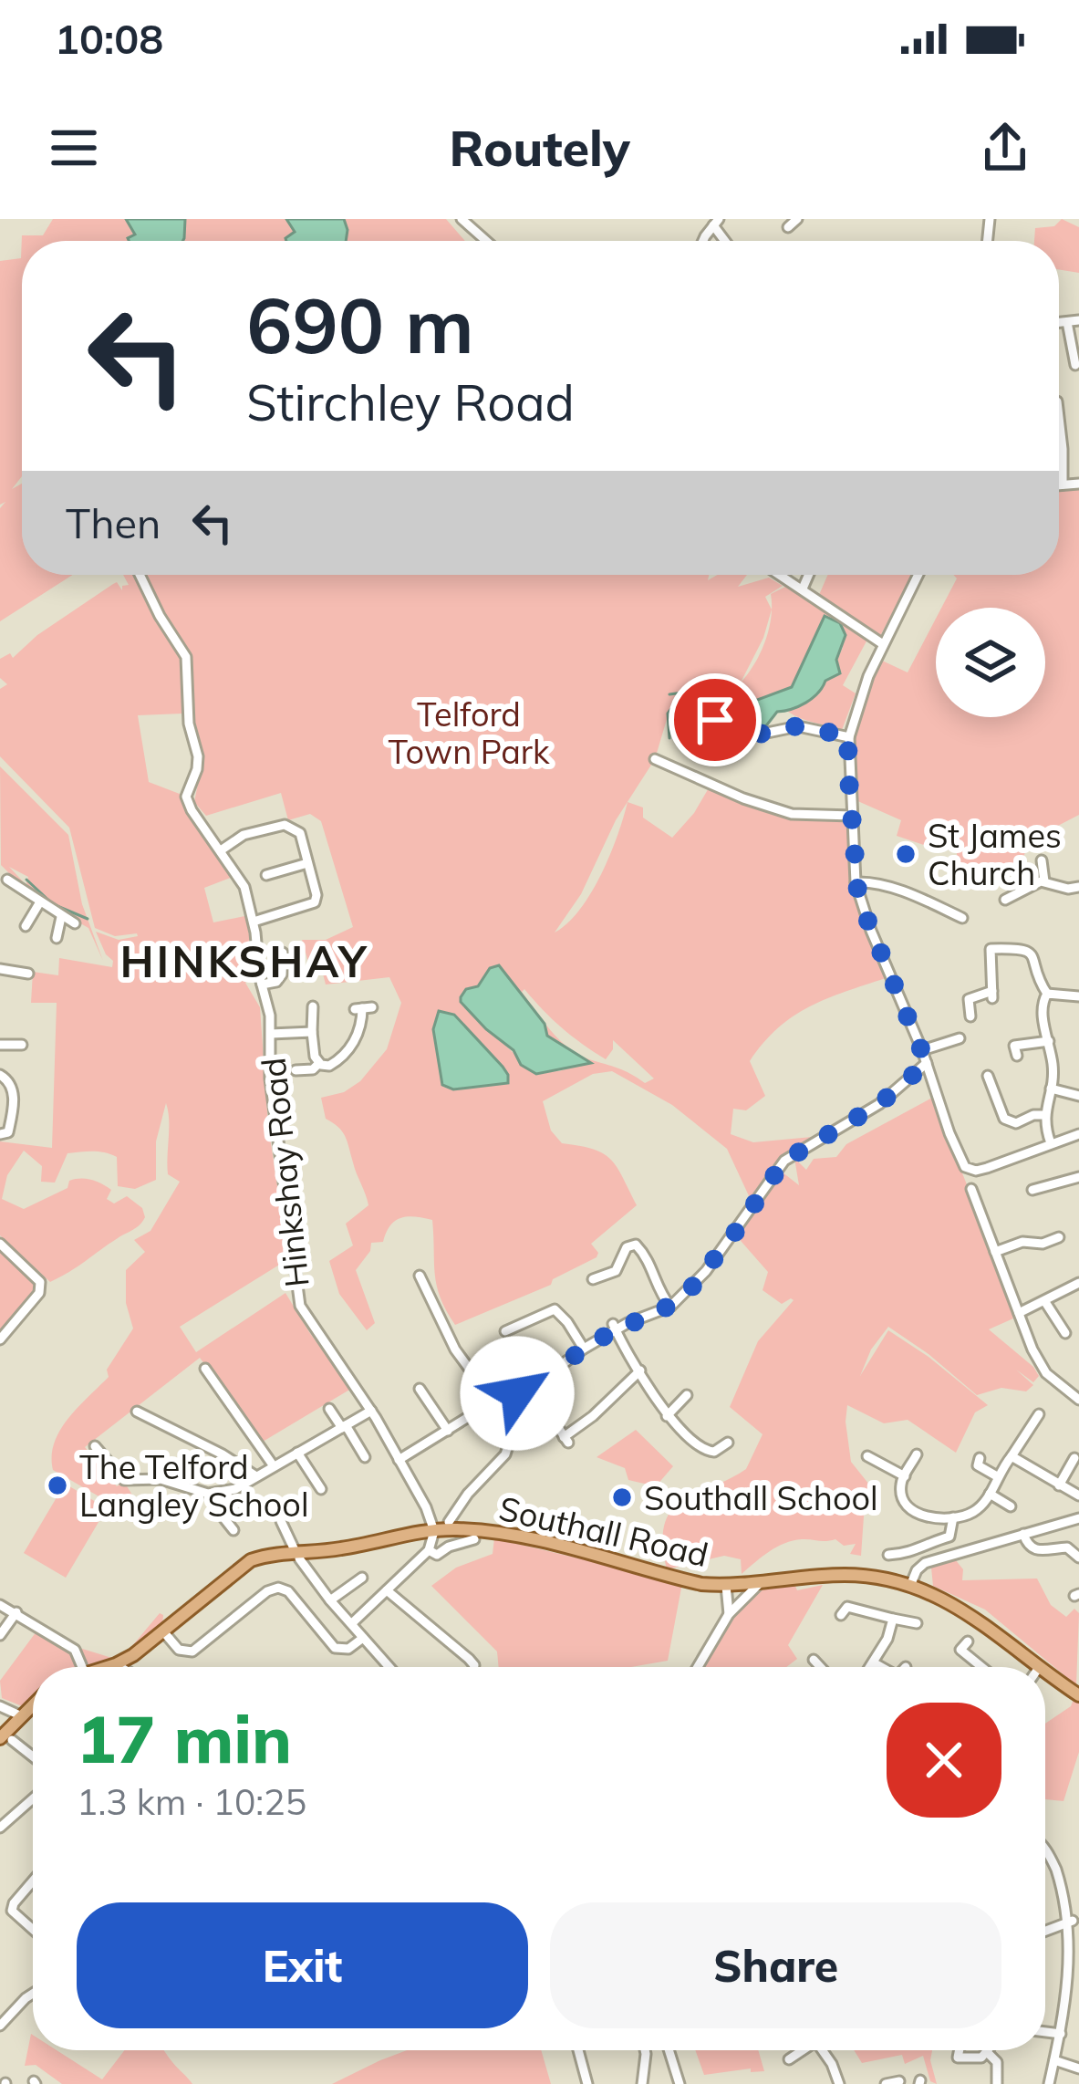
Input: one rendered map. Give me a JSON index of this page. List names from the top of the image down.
{
  "streets": {
    "main road": ["Southall Road"],
    "street": ["Hinkshay Road"]
  },
  "crossings": [
    ["Hinkshay Road", "Southall Road"]
  ],
  "districts": ["HINKSHAY"],
  "parks": ["Telford Town Park"],
  "places": ["St James Church", "The Telford Langley School", "Southall School"],
  "page": {
    "status": "10:08",
    "header": "Routely",
    "turn": ["690 m", "Stirchley Road"],
    "then": "Then",
    "heading": ["17 min", "1.3 km · 10:25"],
    "buttons": ["Exit", "Share"]
  }
}
